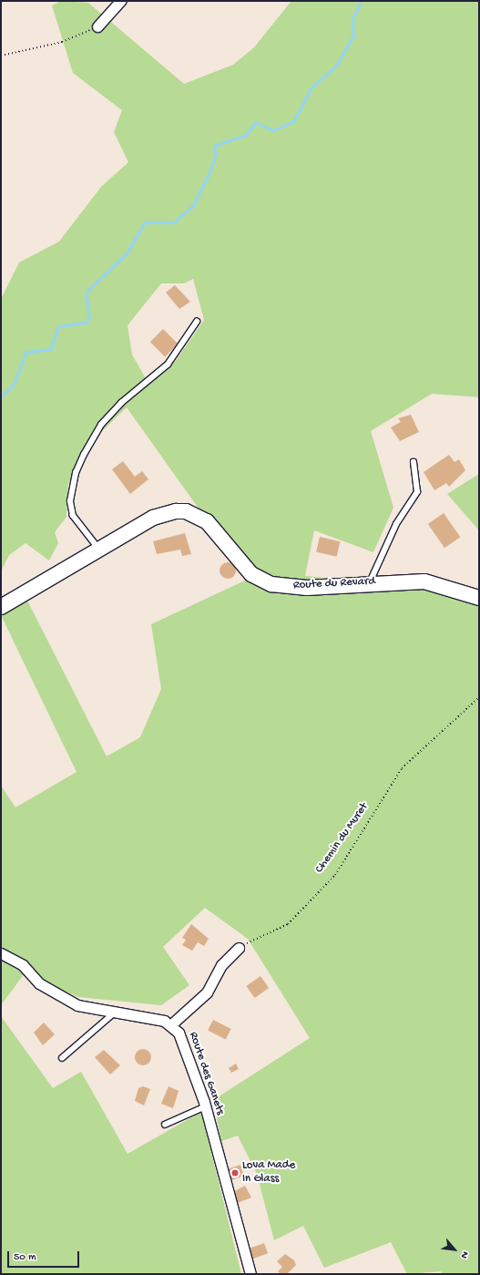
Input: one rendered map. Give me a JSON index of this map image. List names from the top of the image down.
{
  "streets": {
    "main road": ["Route du Revard"],
    "street": ["Route des Ganets"],
    "path": ["Chemin du Muret"]
  },
  "places": ["Lova Made In Glass"],
  "scale_bar": "50 m",
  "north": "bottom right"
}
